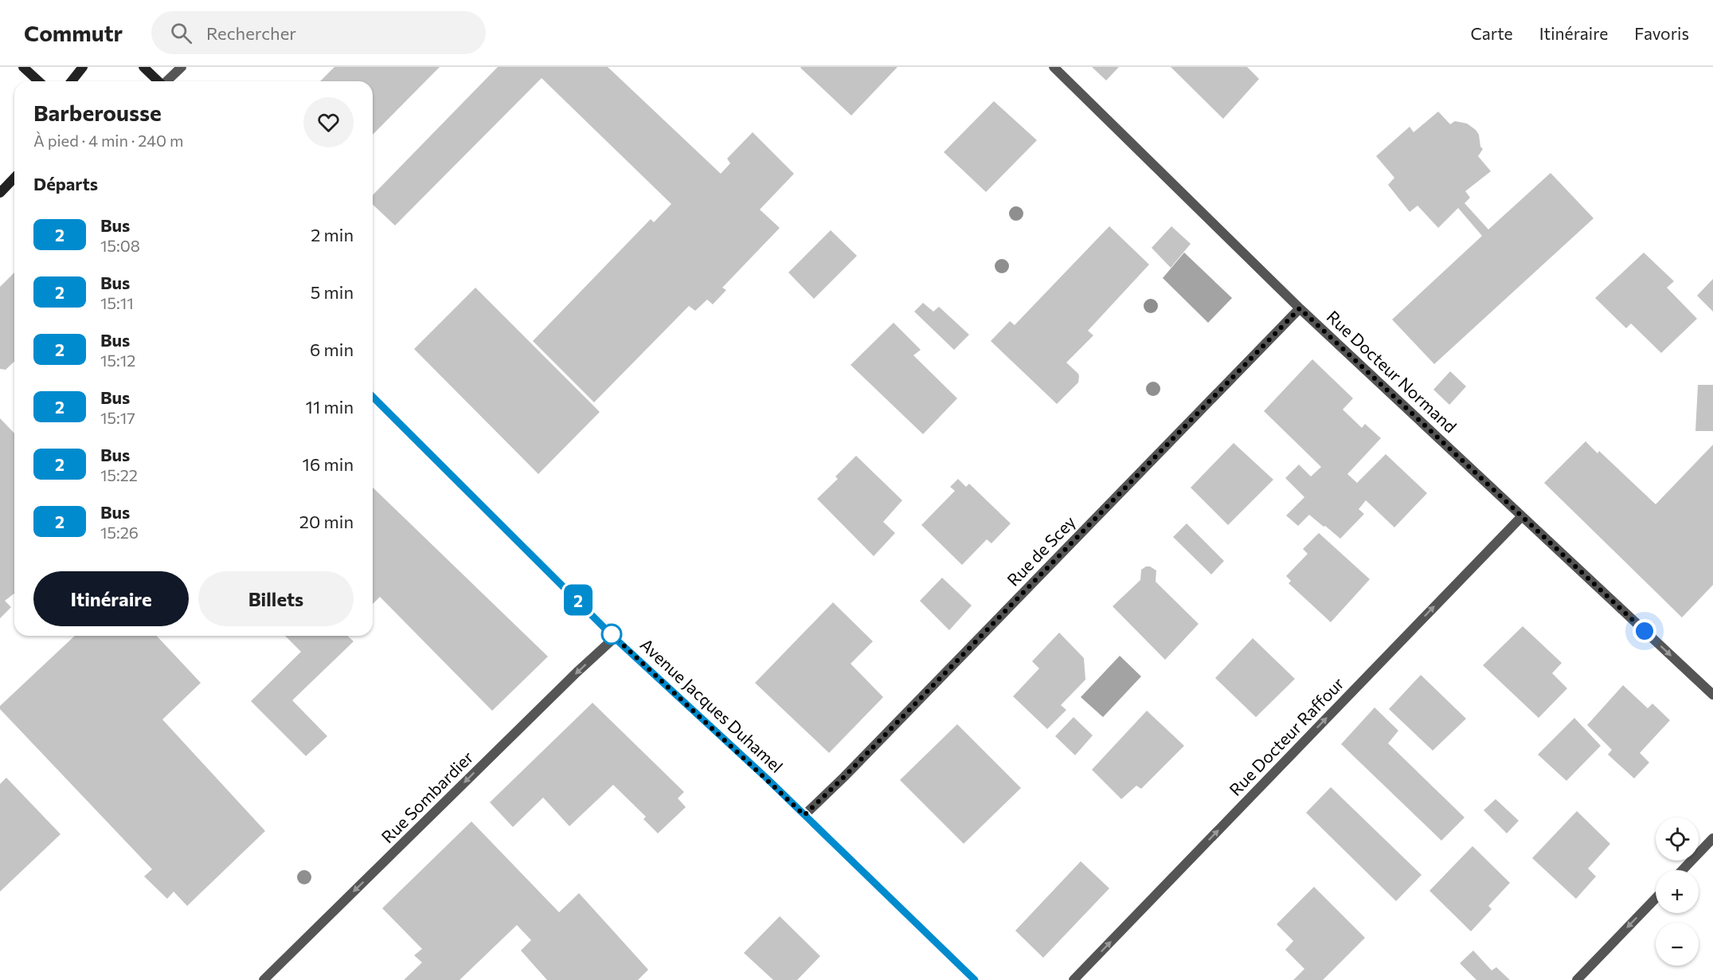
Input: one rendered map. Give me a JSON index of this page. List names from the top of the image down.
{
  "streets": {
    "main road": ["Avenue Jacques Duhamel"],
    "street": [
      "Rue Docteur Normand",
      "Rue de Scey",
      "Rue Docteur Raffour",
      "Rue Sombardier"
    ]
  },
  "crossings": [
    ["Rue Docteur Normand", "Rue de Scey"],
    ["Rue Docteur Normand", "Rue Docteur Raffour"],
    ["Rue de Scey", "Avenue Jacques Duhamel"],
    ["Avenue Jacques Duhamel", "Rue Sombardier"]
  ],
  "one_way": ["Rue Docteur Raffour", "Rue Sombardier"],
  "lines": ["bus line 2"],
  "page": {
    "header": "Commutr",
    "search": "Rechercher",
    "nav": ["Carte", "Itinéraire", "Favoris"],
    "on_map": "2",
    "heading": [
      ["Barberousse", "À pied · 4 min · 240 m"],
      "Départs"
    ],
    "list": [
      {
        "mark": "2",
        "name": "Bus",
        "note": "15:08",
        "value": "2 min"
      },
      {
        "mark": "2",
        "name": "Bus",
        "note": "15:11",
        "value": "5 min"
      },
      {
        "mark": "2",
        "name": "Bus",
        "note": "15:12",
        "value": "6 min"
      },
      {
        "mark": "2",
        "name": "Bus",
        "note": "15:17",
        "value": "11 min"
      },
      {
        "mark": "2",
        "name": "Bus",
        "note": "15:22",
        "value": "16 min"
      },
      {
        "mark": "2",
        "name": "Bus",
        "note": "15:26",
        "value": "20 min"
      }
    ],
    "buttons": ["Itinéraire", "Billets"],
    "map_buttons": ["+", "−"]
  }
}
